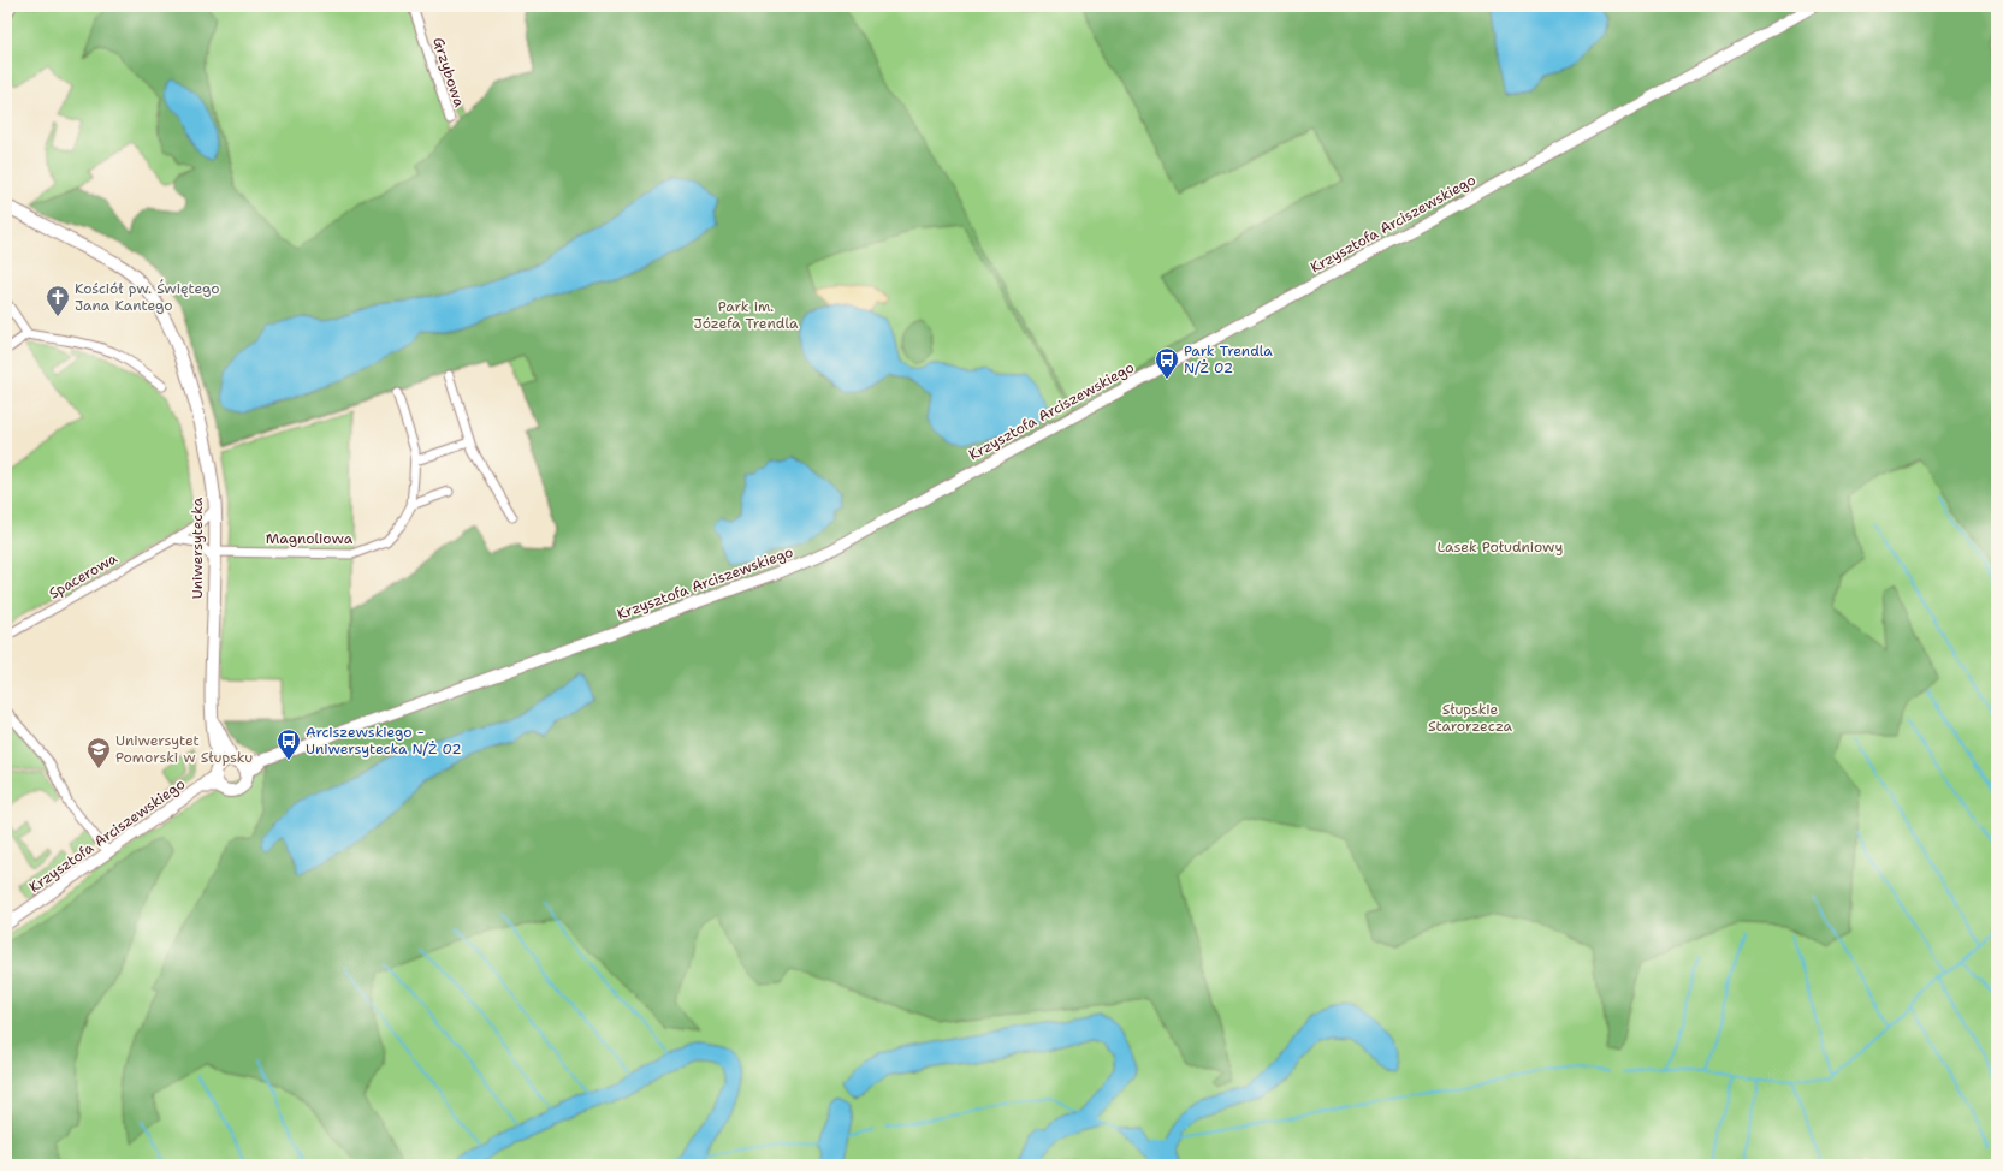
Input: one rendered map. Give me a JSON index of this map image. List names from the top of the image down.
{
  "streets": {
    "main road": ["Uniwersytecka"],
    "street": [
      "Grzybowa",
      "Krzysztofa Arciszewskiego",
      "Magnoliowa",
      "Spacerowa"
    ]
  },
  "crossings": [
    ["Krzysztofa Arciszewskiego", "Uniwersytecka"],
    ["Magnoliowa", "Uniwersytecka"],
    ["Uniwersytecka", "Spacerowa"]
  ],
  "parks": ["Park im. Józefa Trendla", "Lasek Południowy", "Słupskie Starorzecza"],
  "places": {
    "church": ["Kościół pw. Świętego Jana Kantego"],
    "bus stop": ["Park Trendla N/Ż 02", "Arciszewskiego - Uniwersytecka N/Ż 02"],
    "school or university": ["Uniwersytet Pomorski w Słupsku"]
  }
}
